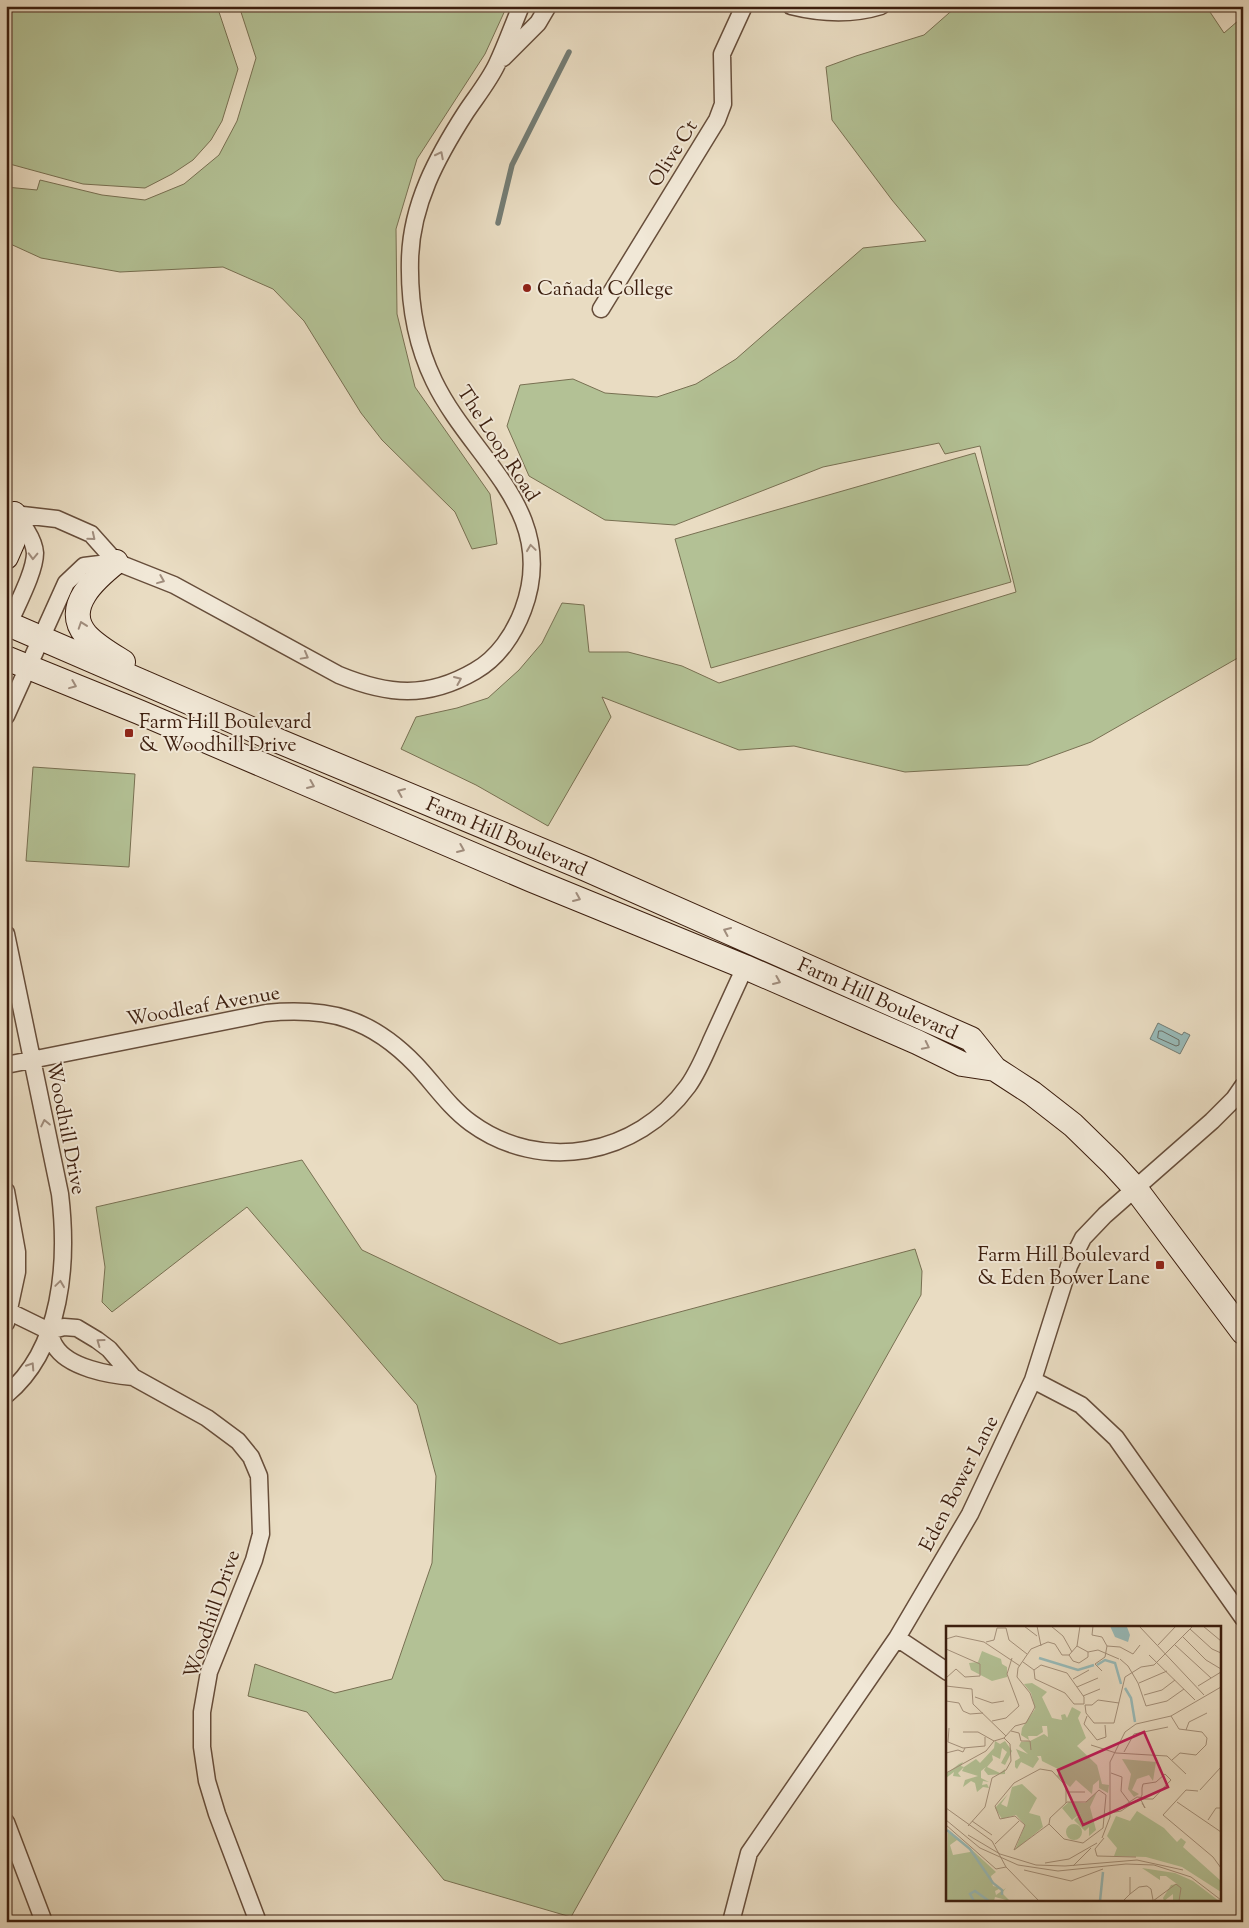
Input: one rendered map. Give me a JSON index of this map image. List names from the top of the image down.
{
  "streets": {
    "main road": ["Farm Hill Boulevard"],
    "street": [
      "Olive Ct",
      "The Loop Road",
      "Woodleaf Avenue",
      "Woodhill Drive",
      "Eden Bower Lane"
    ]
  },
  "crossings": [
    ["Farm Hill Boulevard", "Woodleaf Avenue"],
    ["Farm Hill Boulevard", "Eden Bower Lane"],
    ["Woodleaf Avenue", "Woodhill Drive"]
  ],
  "places": {
    "other": ["Cañada College"],
    "transit": ["Farm Hill Boulevard & Woodhill Drive", "Farm Hill Boulevard & Eden Bower Lane"]
  }
}
